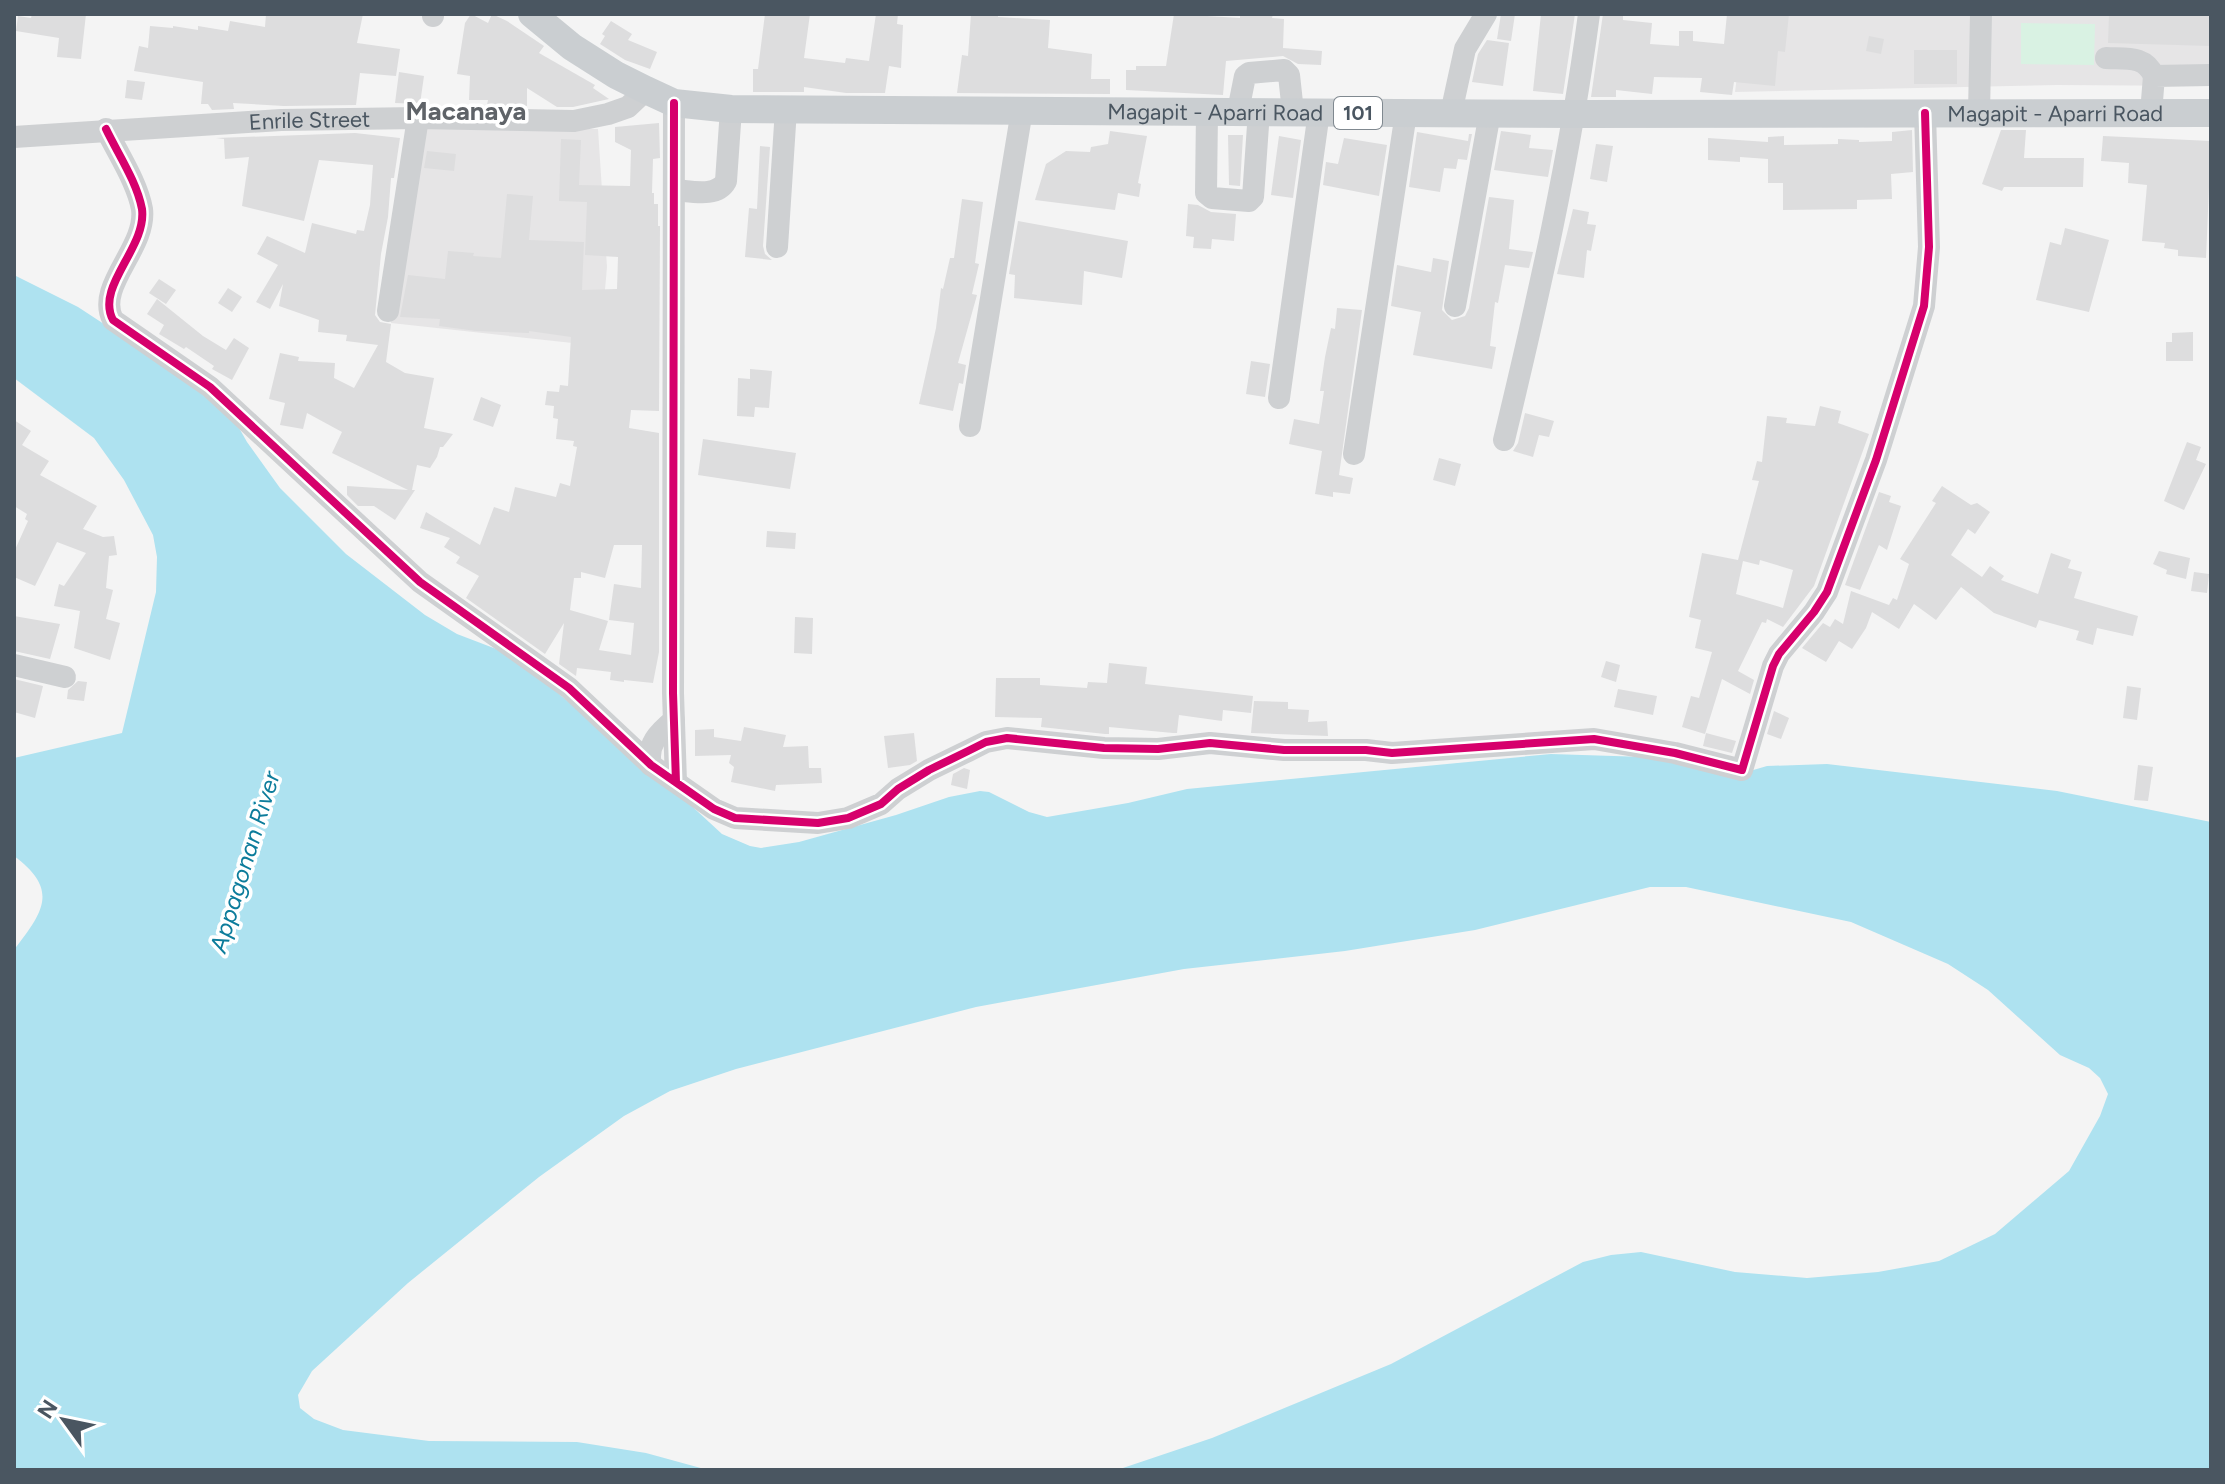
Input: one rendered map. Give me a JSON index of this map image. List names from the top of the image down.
{
  "streets": {
    "main road": ["Magapit - Aparri Road", "101"],
    "street": ["Enrile Street"]
  },
  "crossings": [
    ["Magapit - Aparri Road", "Enrile Street"]
  ],
  "districts": ["Macanaya"],
  "water": ["Appagonan River"],
  "north": "top left"
}
